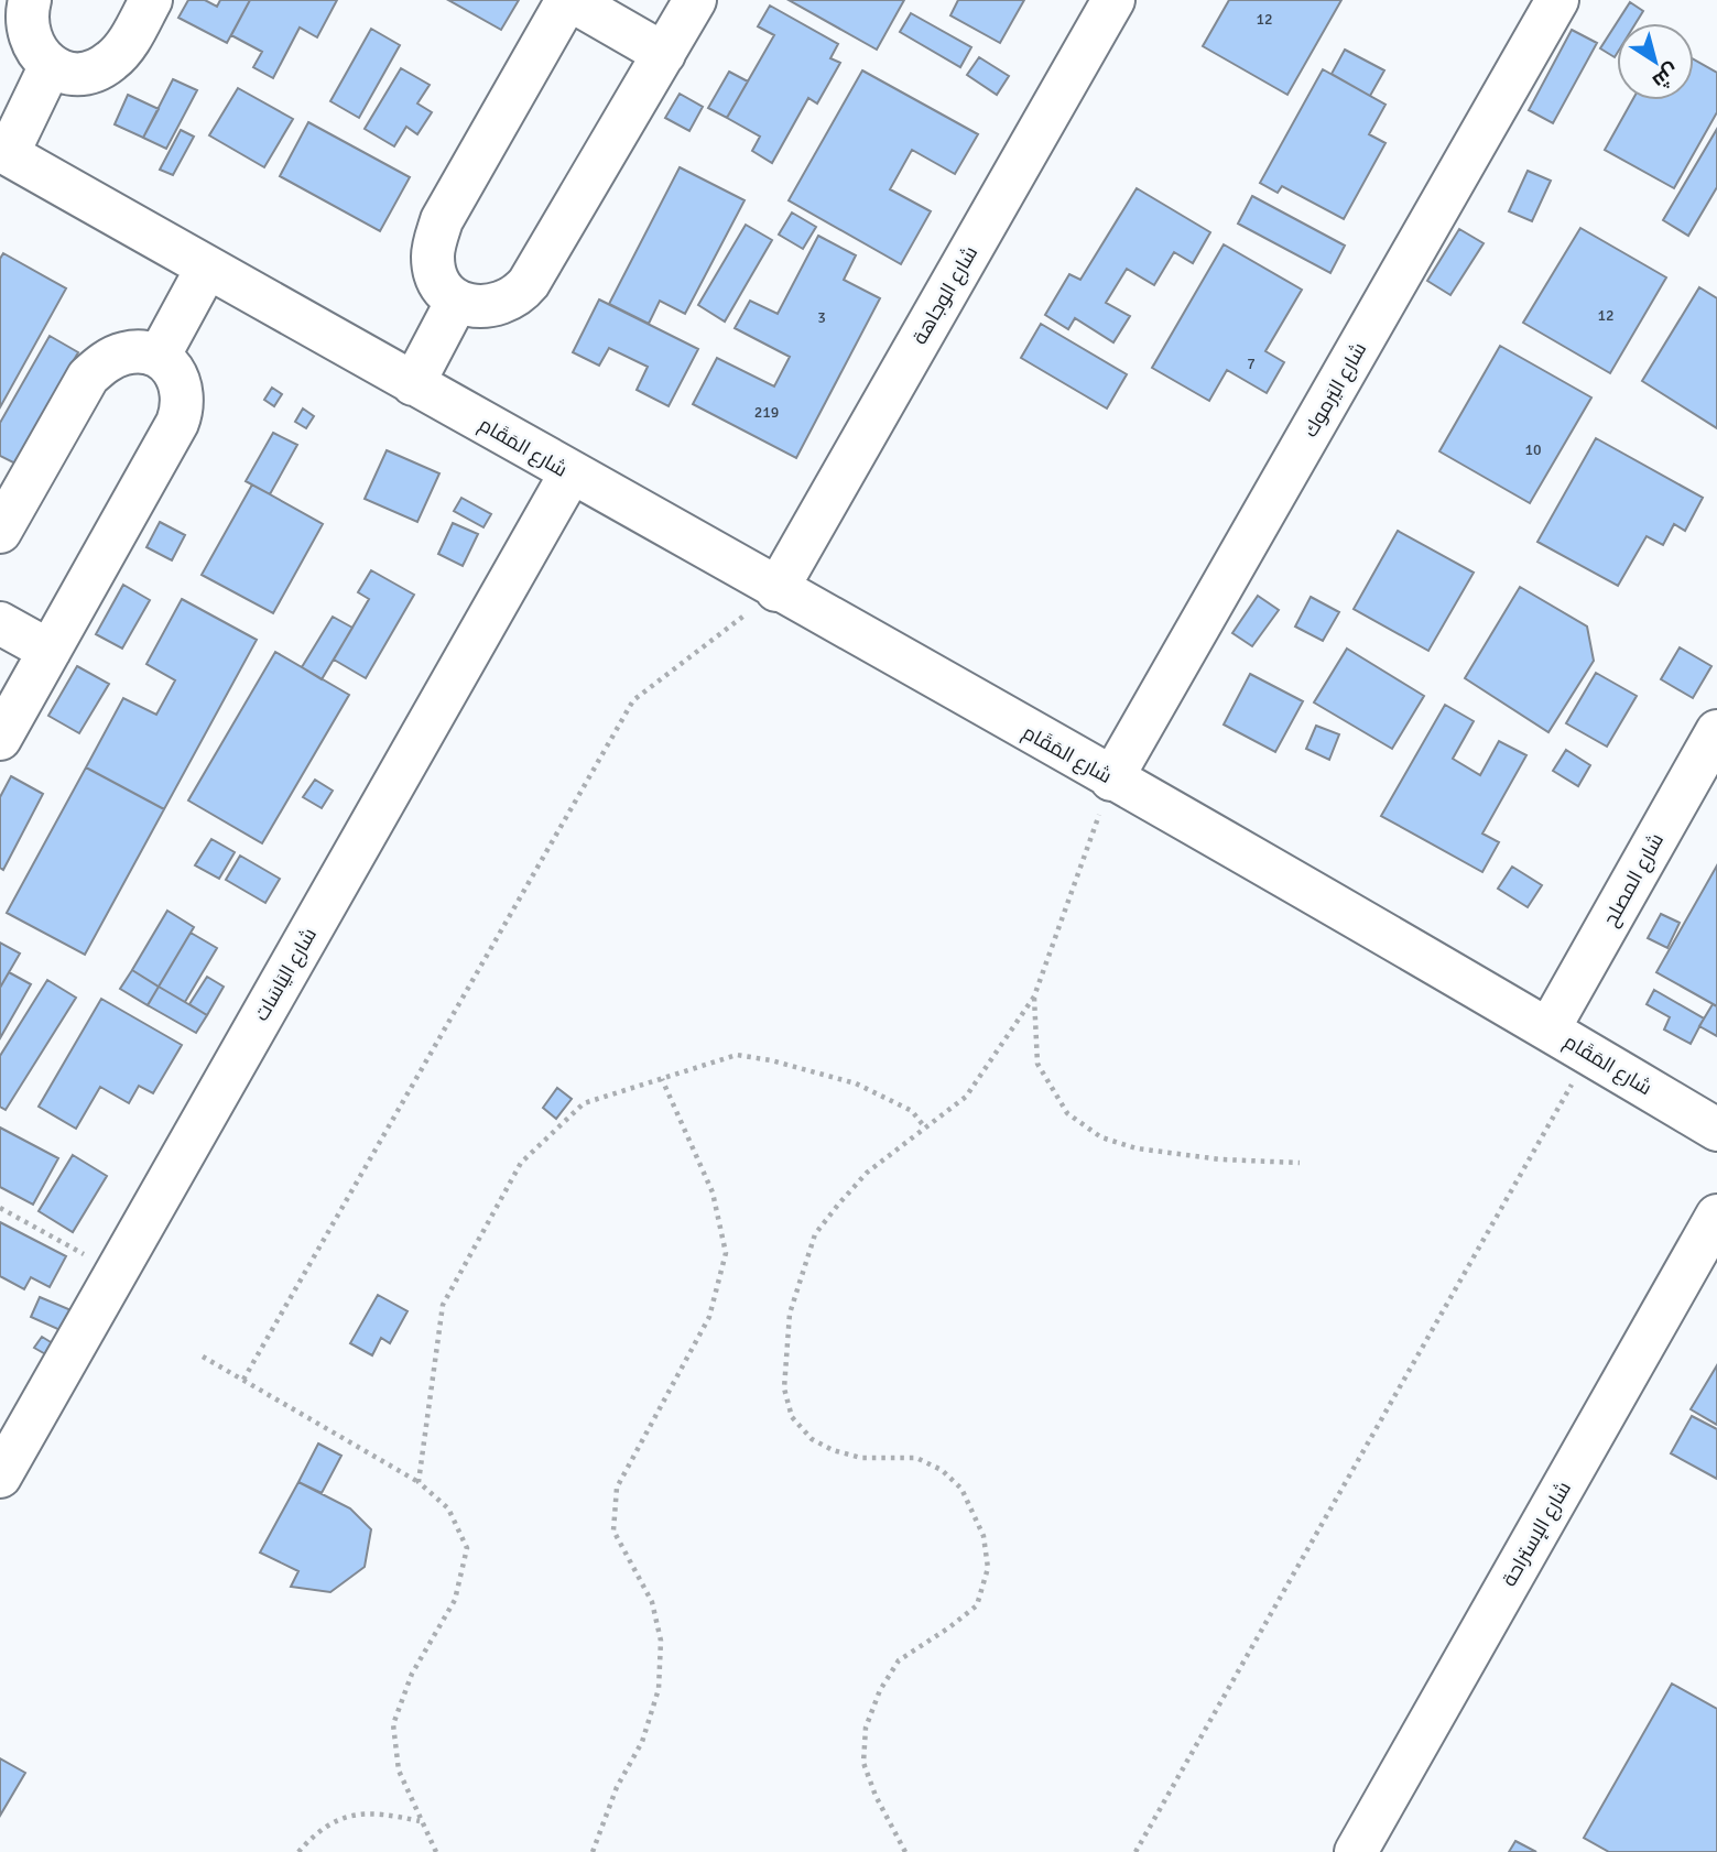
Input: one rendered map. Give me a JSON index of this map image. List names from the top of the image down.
{
  "streets": {
    "street": [
      "شارع الوجاهة",
      "شارع اليَرموك",
      "شارع المَقَام",
      "شارع المصلح",
      "شارع اليَاسَات",
      "شارع الإستراحة"
    ]
  },
  "crossings": [
    ["شارع الوجاهة", "شارع المَقَام"],
    ["شارع اليَرموك", "شارع المَقَام"],
    ["شارع المَقَام", "شارع المصلح"],
    ["شارع المَقَام", "شارع اليَاسَات"]
  ],
  "house_numbers": [
    "12",
    "12",
    "3",
    "7",
    "219",
    "10"
  ],
  "north": "bottom right"
}
